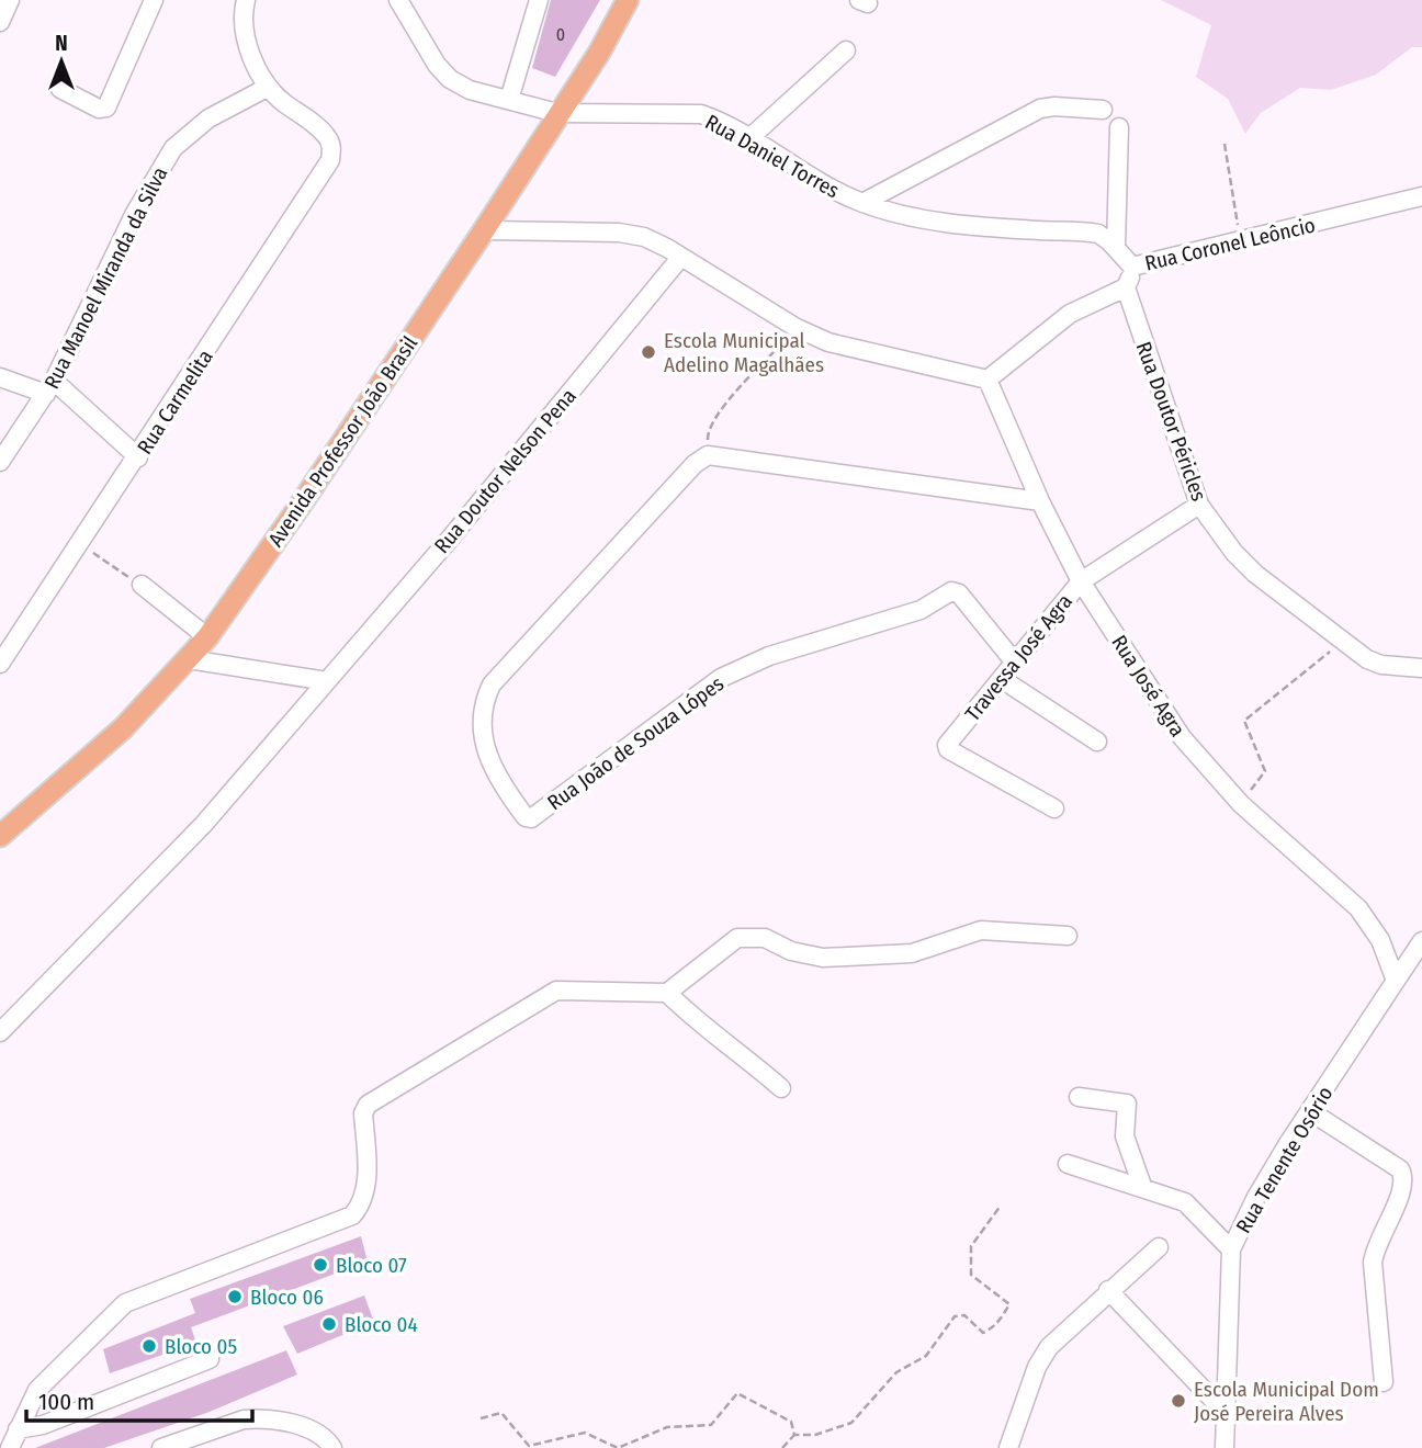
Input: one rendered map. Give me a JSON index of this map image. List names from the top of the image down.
{
  "streets": {
    "main road": ["Avenida Professor João Brasil"],
    "street": [
      "Rua Daniel Torres",
      "Rua Coronel Leôncio",
      "Rua Manoel Miranda da Silva",
      "Rua Carmelita",
      "Rua Doutor Péricles",
      "Rua Doutor Nelson Pena",
      "Travessa José Agra",
      "Rua José Agra",
      "Rua João de Souza Lópes",
      "Rua Tenente Osório"
    ]
  },
  "crossings": [
    ["Rua Daniel Torres", "Rua Coronel Leôncio"],
    ["Rua Daniel Torres", "Avenida Professor João Brasil"],
    ["Rua Coronel Leôncio", "Rua Doutor Péricles"],
    ["Rua Coronel Leôncio", "Rua José Agra"],
    ["Rua Manoel Miranda da Silva", "Rua Carmelita"],
    ["Rua Doutor Péricles", "Travessa José Agra"],
    ["Travessa José Agra", "Rua José Agra"],
    ["Travessa José Agra", "Rua João de Souza Lópes"],
    ["Rua José Agra", "Rua Tenente Osório"]
  ],
  "places": [
    "Escola Municipal Adelino Magalhães",
    "Bloco 07",
    "Bloco 06",
    "Bloco 04",
    "Bloco 05",
    "Escola Municipal Dom José Pereira Alves"
  ],
  "house_numbers": ["0"],
  "scale_bar": "100 m",
  "north": "top"
}
